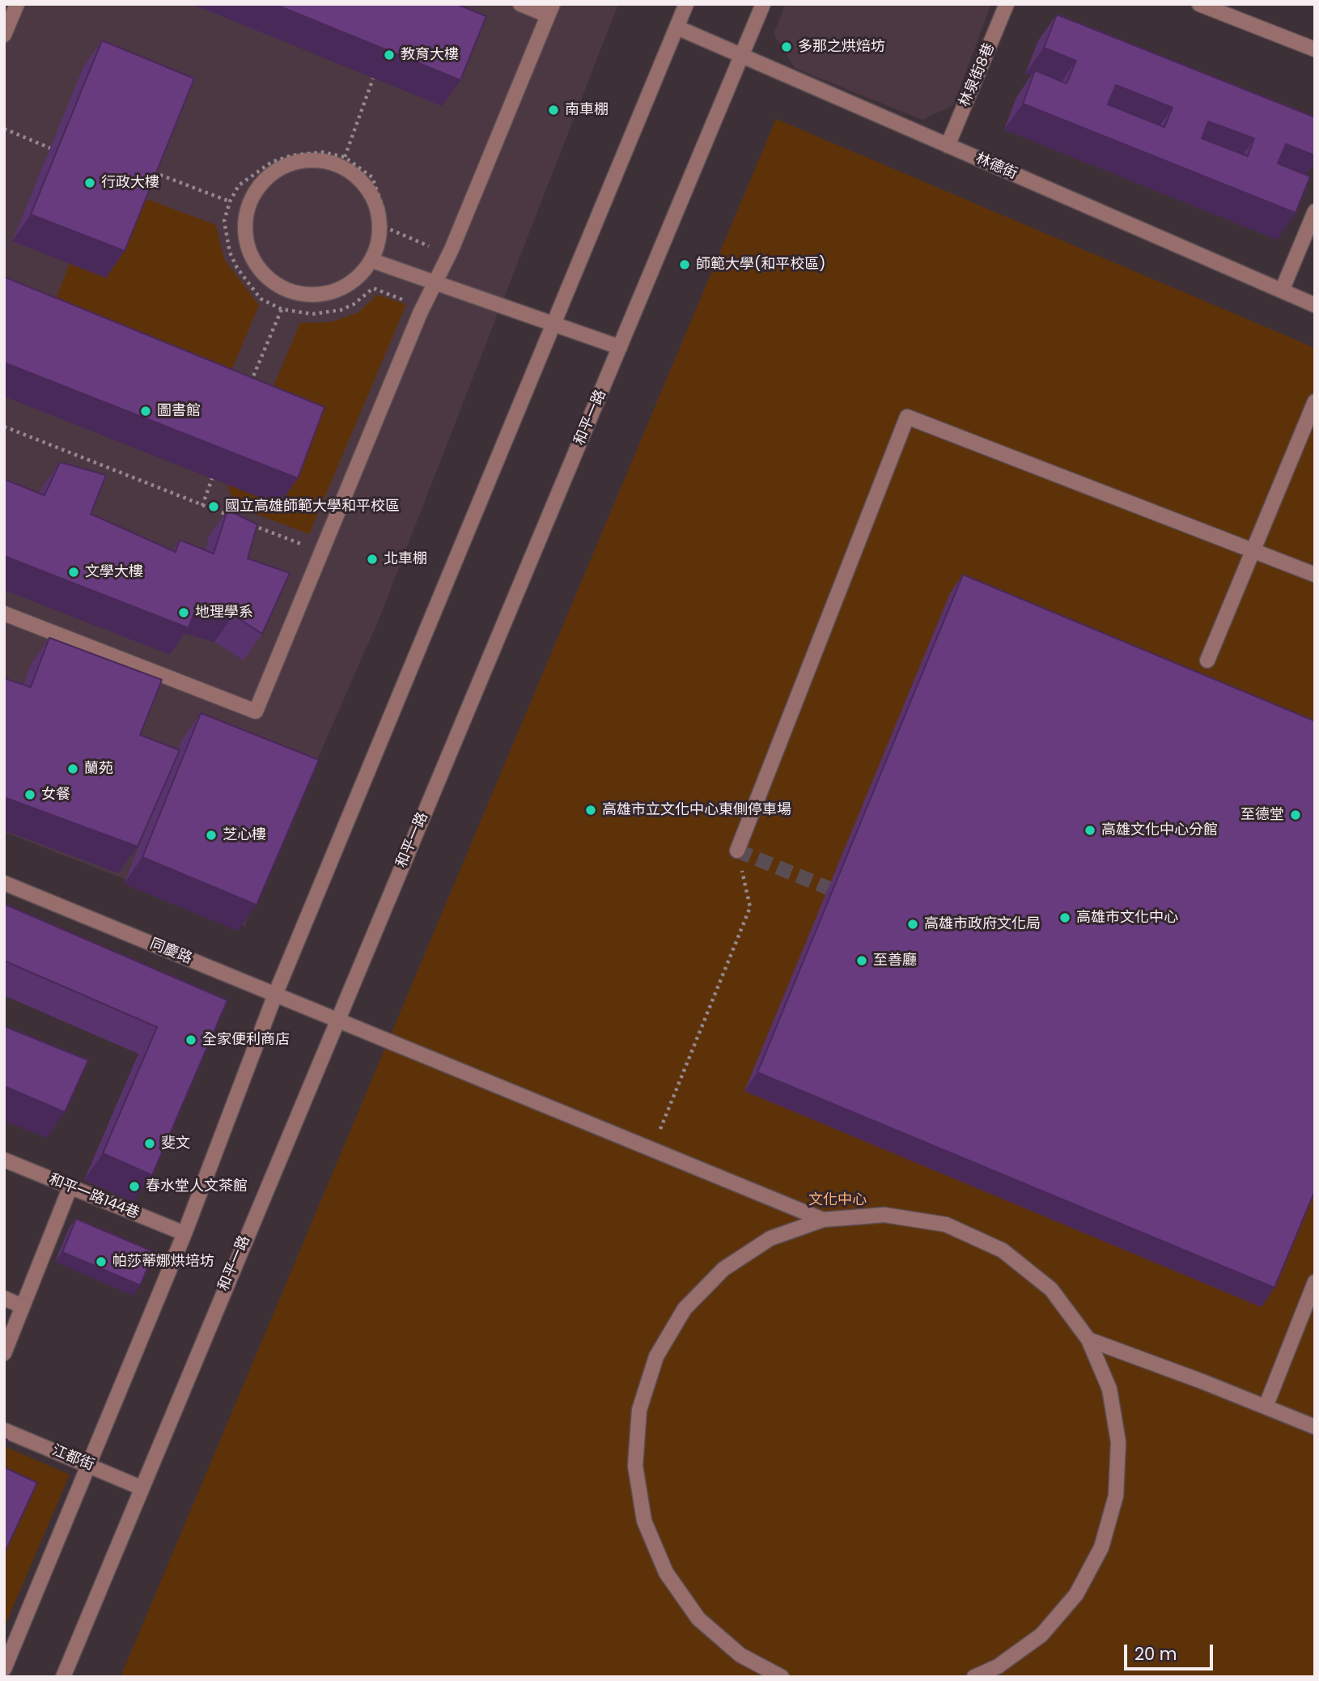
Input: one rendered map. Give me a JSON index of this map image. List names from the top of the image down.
{
  "streets": {
    "street": [
      "林泉街8巷",
      "林德街",
      "和平一路",
      "同慶路",
      "和平一路144巷",
      "江都街"
    ]
  },
  "crossings": [
    ["林泉街8巷", "林德街"],
    ["林德街", "和平一路"],
    ["和平一路", "同慶路"],
    ["和平一路", "江都街"]
  ],
  "parks": ["文化中心"],
  "places": [
    "多那之烘焙坊",
    "教育大樓",
    "南車棚",
    "行政大樓",
    "師範大學(和平校區)",
    "圖書館",
    "國立高雄師範大學和平校區",
    "北車棚",
    "文學大樓",
    "地理學系",
    "蘭苑",
    "女餐",
    "高雄市立文化中心東側停車場",
    "至德堂",
    "高雄文化中心分館",
    "芝心樓",
    "高雄市文化中心",
    "高雄市政府文化局",
    "至善廳",
    "全家便利商店",
    "斐文",
    "春水堂人文茶館",
    "帕莎蒂娜烘培坊"
  ],
  "scale_bar": "20 m"
}
